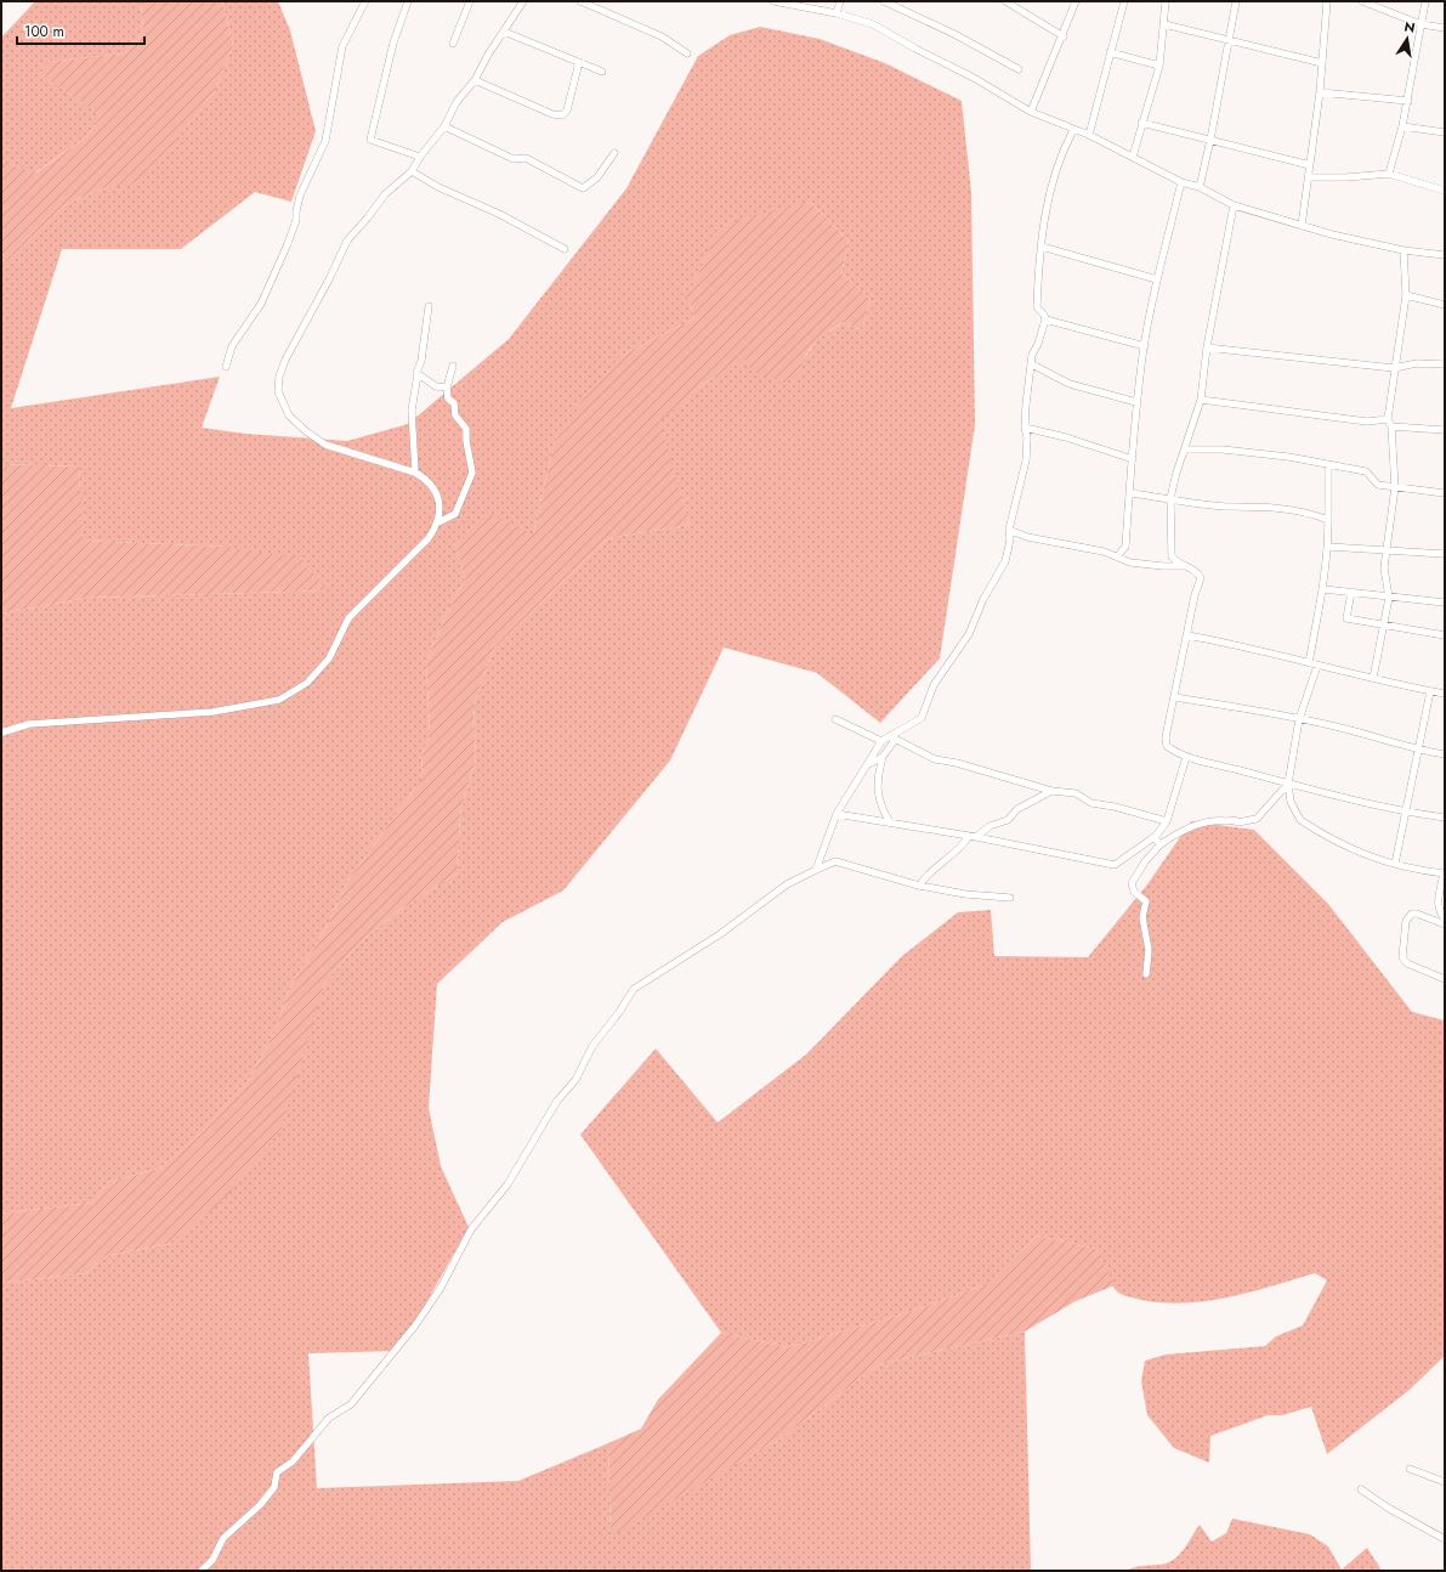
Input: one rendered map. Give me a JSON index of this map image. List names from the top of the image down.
{
  "scale_bar": "100 m",
  "north": "top"
}
